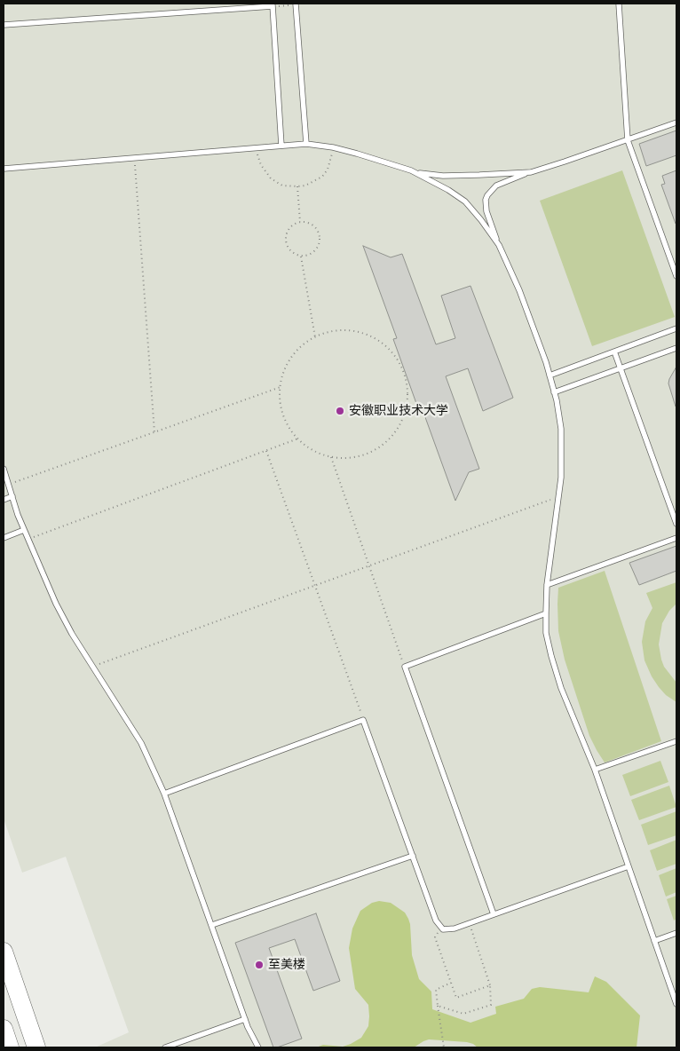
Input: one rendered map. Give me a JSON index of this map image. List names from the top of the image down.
{
  "places": ["安徽职业技术大学", "至美楼"]
}
